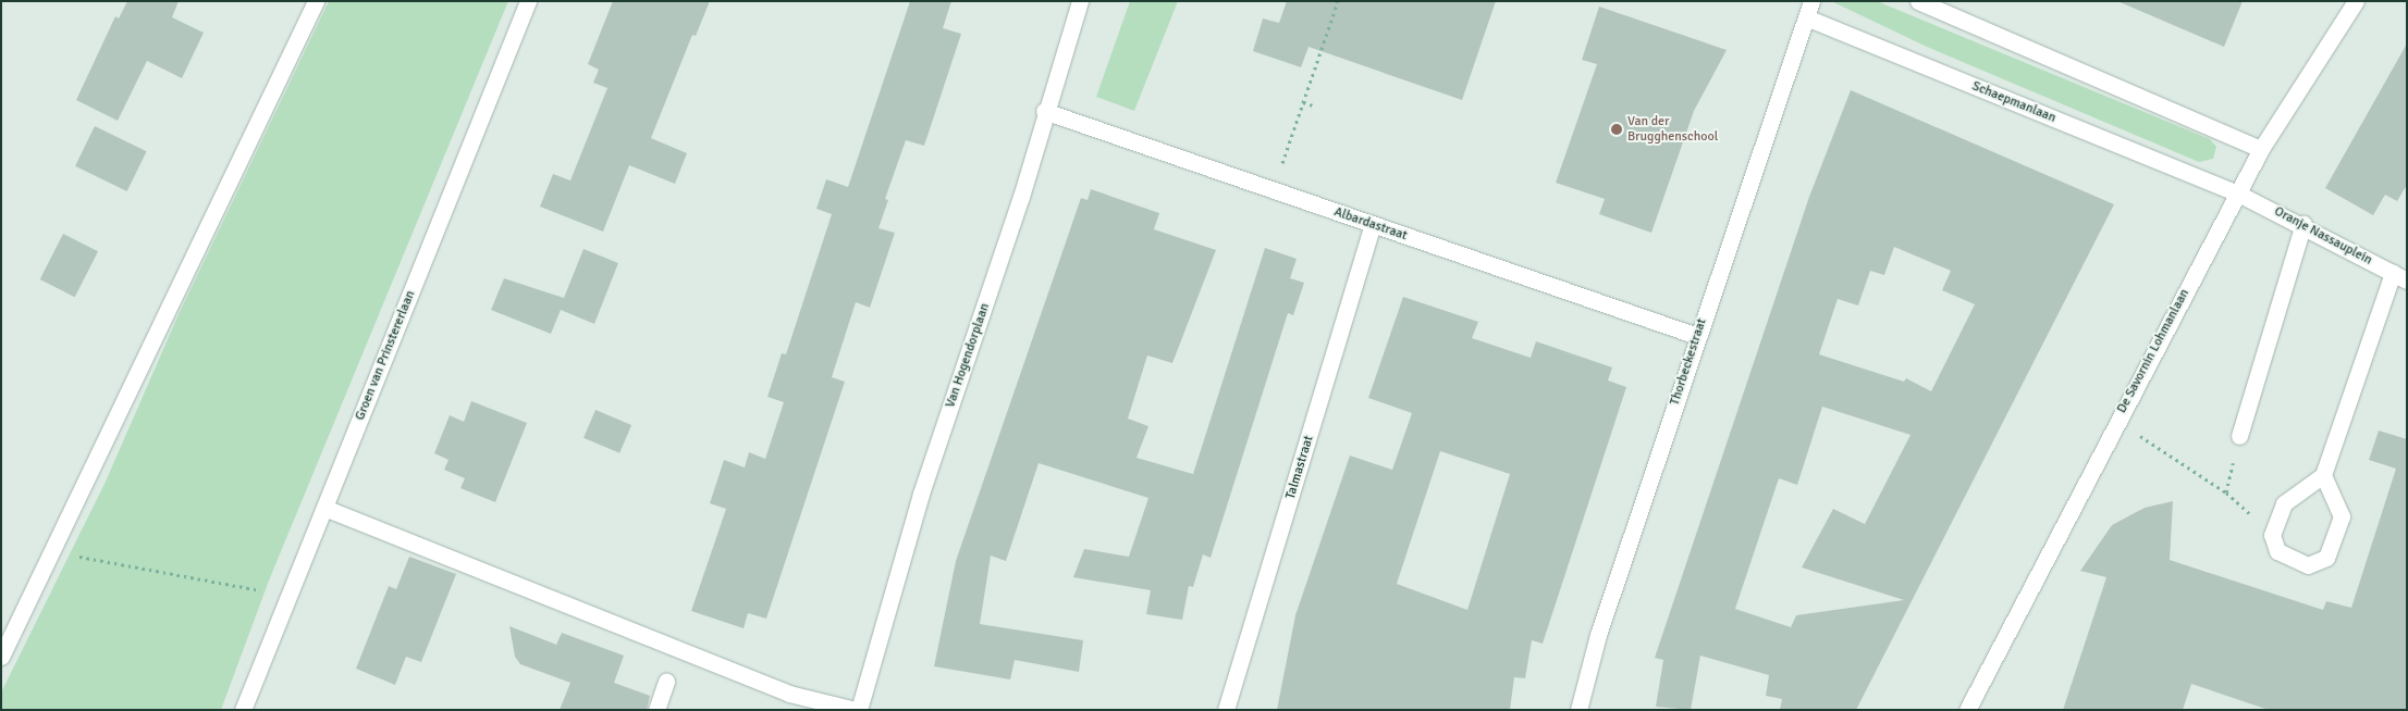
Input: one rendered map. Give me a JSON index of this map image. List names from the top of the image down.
{
  "streets": {
    "street": [
      "Schaepmanlaan",
      "Albardastraat",
      "Oranje Nassauplein",
      "De Savornin Lohmanlaan",
      "Groen van Prinstererlaan",
      "Van Hogendorplaan",
      "Thorbeckestraat",
      "Talmastraat"
    ]
  },
  "crossings": [
    ["Schaepmanlaan", "Oranje Nassauplein"],
    ["Schaepmanlaan", "De Savornin Lohmanlaan"],
    ["Schaepmanlaan", "Thorbeckestraat"],
    ["Albardastraat", "Van Hogendorplaan"],
    ["Albardastraat", "Thorbeckestraat"],
    ["Albardastraat", "Talmastraat"],
    ["Oranje Nassauplein", "De Savornin Lohmanlaan"]
  ],
  "places": ["Van der Brugghenschool"]
}
